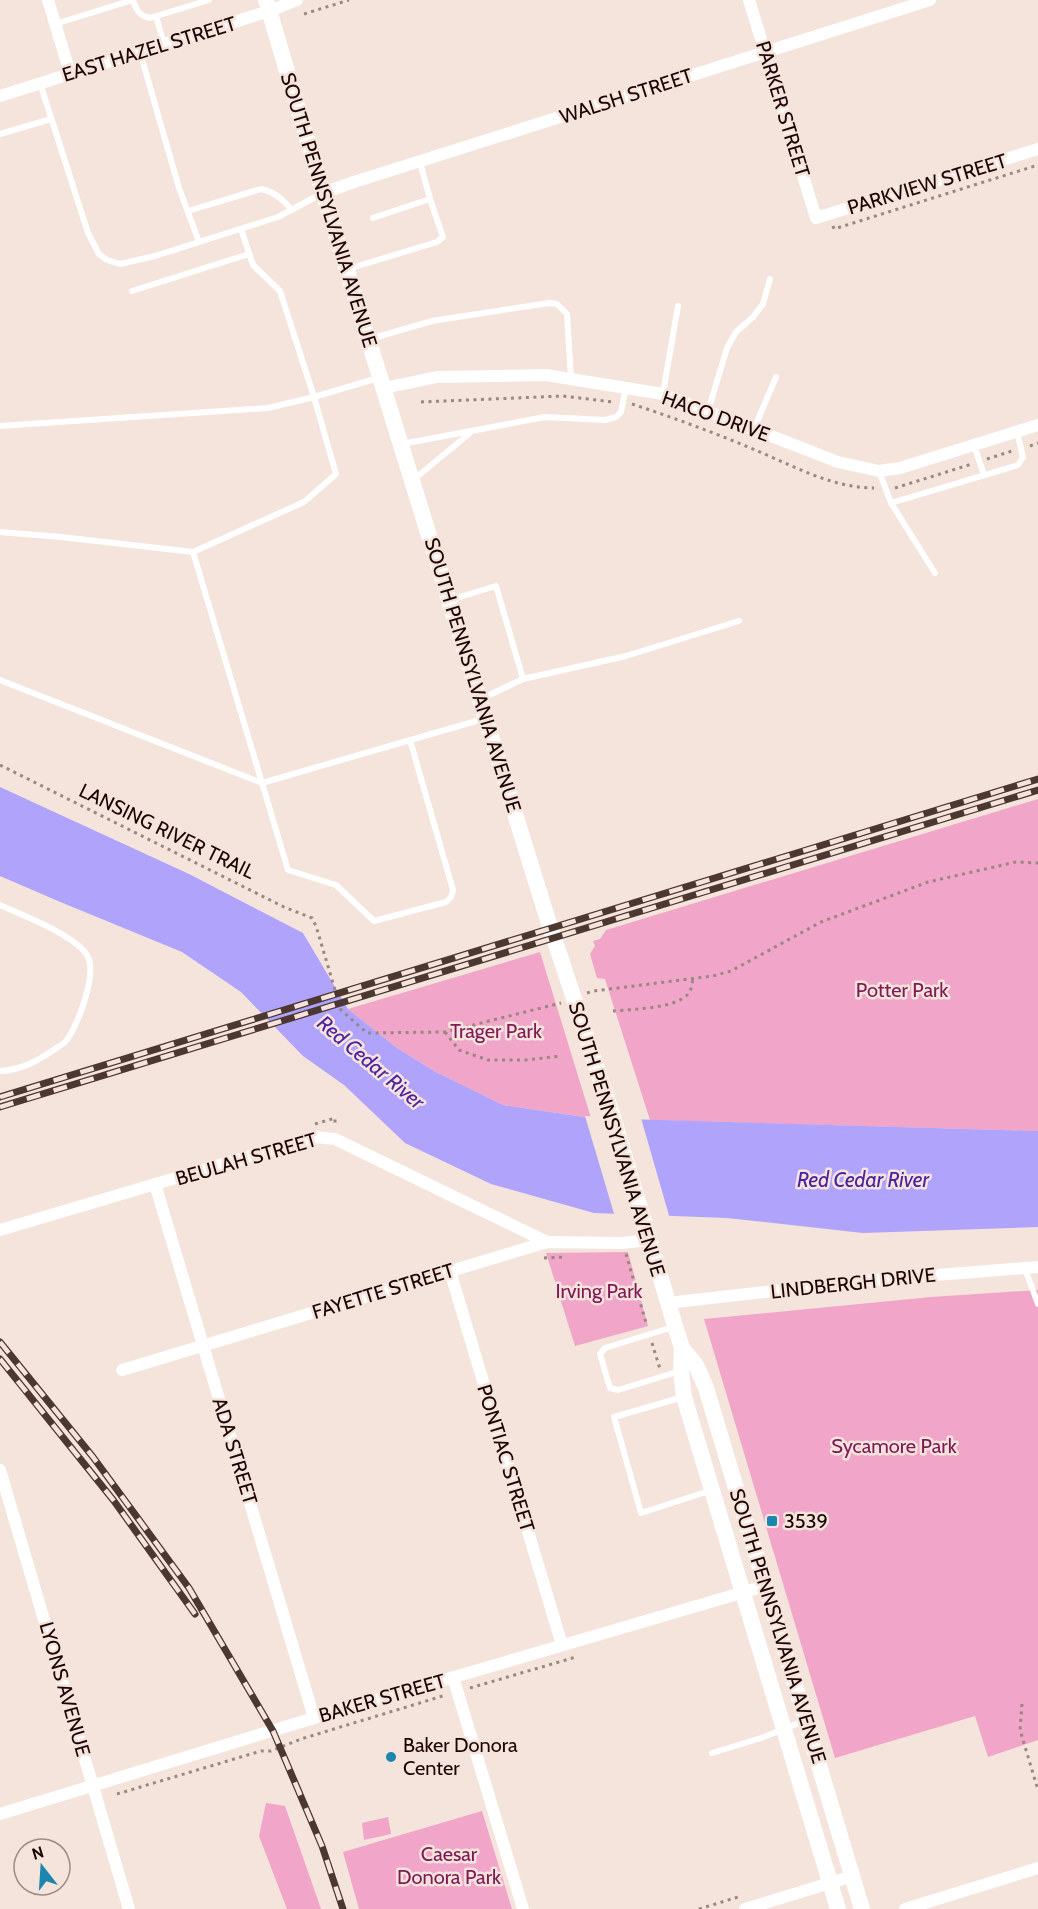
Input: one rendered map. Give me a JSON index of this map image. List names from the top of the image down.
{
  "streets": {
    "main road": ["SOUTH PENNSYLVANIA AVENUE"],
    "street": [
      "EAST HAZEL STREET",
      "WALSH STREET",
      "PARKER STREET",
      "PARKVIEW STREET",
      "HACO DRIVE",
      "BEULAH STREET",
      "LINDBERGH DRIVE",
      "FAYETTE STREET",
      "ADA STREET",
      "PONTIAC STREET",
      "LYONS AVENUE",
      "BAKER STREET"
    ],
    "path": ["LANSING RIVER TRAIL"]
  },
  "crossings": [
    ["EAST HAZEL STREET", "SOUTH PENNSYLVANIA AVENUE"],
    ["WALSH STREET", "PARKER STREET"],
    ["WALSH STREET", "SOUTH PENNSYLVANIA AVENUE"],
    ["PARKER STREET", "PARKVIEW STREET"],
    ["SOUTH PENNSYLVANIA AVENUE", "HACO DRIVE"],
    ["SOUTH PENNSYLVANIA AVENUE", "LINDBERGH DRIVE"],
    ["SOUTH PENNSYLVANIA AVENUE", "FAYETTE STREET"],
    ["SOUTH PENNSYLVANIA AVENUE", "BAKER STREET"],
    ["BEULAH STREET", "FAYETTE STREET"],
    ["BEULAH STREET", "ADA STREET"],
    ["FAYETTE STREET", "ADA STREET"],
    ["FAYETTE STREET", "PONTIAC STREET"],
    ["ADA STREET", "BAKER STREET"],
    ["PONTIAC STREET", "BAKER STREET"],
    ["LYONS AVENUE", "BAKER STREET"]
  ],
  "water": ["Red Cedar River"],
  "parks": [
    "Potter Park",
    "Trager Park",
    "Irving Park",
    "Sycamore Park",
    "Caesar Donora Park"
  ],
  "places": {
    "transit": ["3539"],
    "other": ["Baker Donora Center"]
  },
  "north": "top"
}
